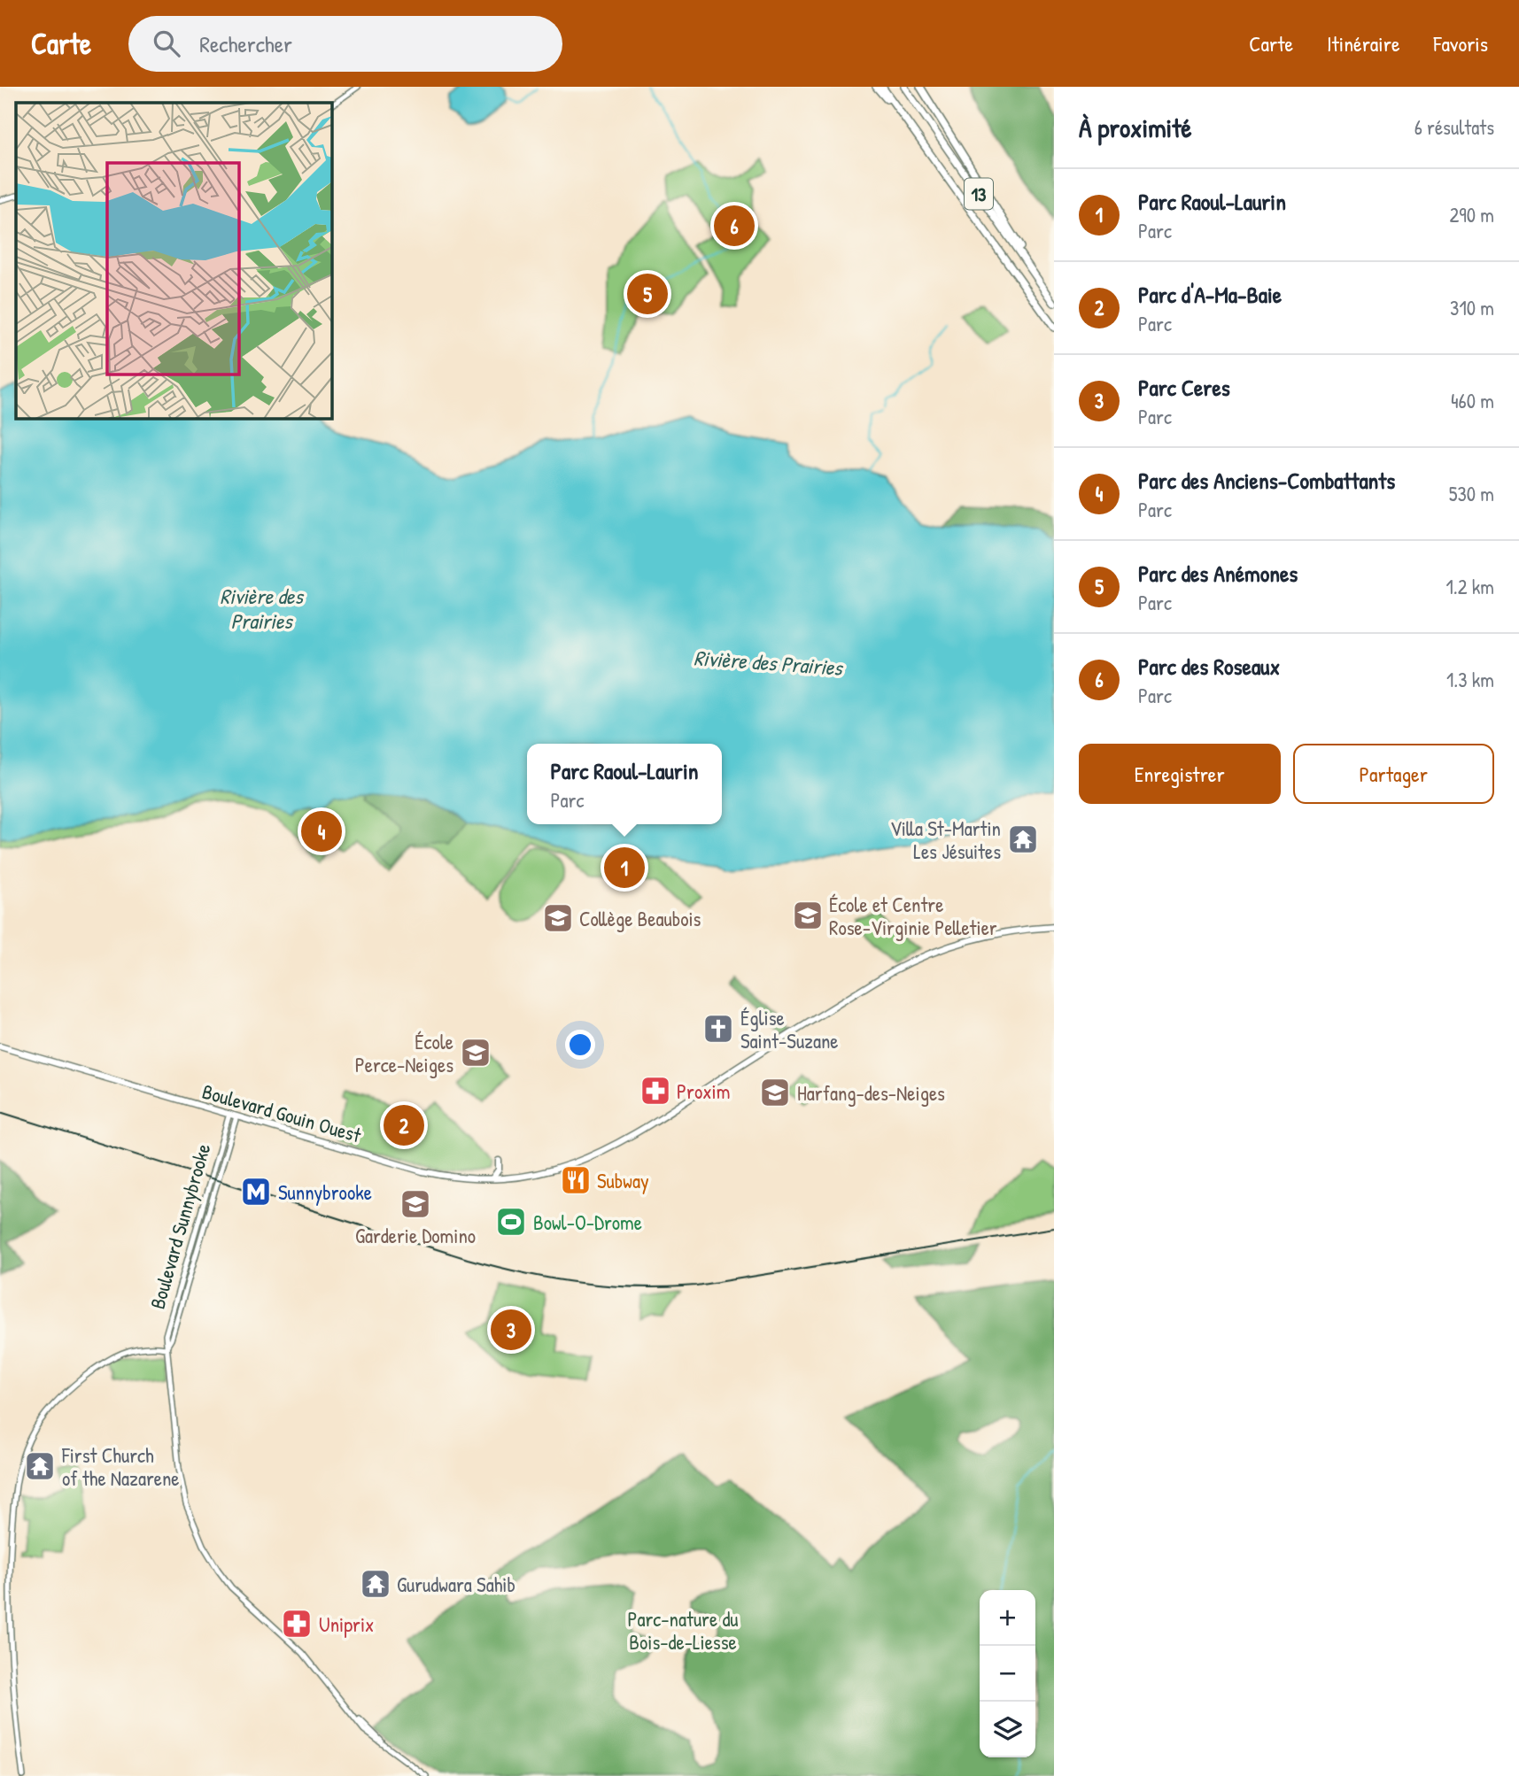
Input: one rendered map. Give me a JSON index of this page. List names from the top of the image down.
{
  "streets": {
    "highway": ["13"],
    "main road": ["Boulevard Gouin Ouest"],
    "street": ["Boulevard Sunnybrooke"]
  },
  "crossings": [
    ["Boulevard Gouin Ouest", "Boulevard Sunnybrooke"]
  ],
  "water": ["Rivière des Prairies"],
  "parks": ["Parc-nature du Bois-de-Liesse"],
  "places": {
    "temple": ["Villa St-Martin Les Jésuites", "First Church of the Nazarene", "Gurudwara Sahib"],
    "school or university": [
      "École et Centre Rose-Virginie Pelletier",
      "Collège Beaubois",
      "École Perce-Neiges",
      "Harfang-des-Neiges",
      "Garderie Domino"
    ],
    "church": ["Église Saint-Suzane"],
    "pharmacy": ["Proxim", "Uniprix"],
    "restaurant": ["Subway"],
    "metro station": ["Sunnybrooke"],
    "sports": ["Bowl-O-Drome"]
  },
  "page": {
    "header": "Carte",
    "search": "Rechercher",
    "nav": ["Carte", "Itinéraire", "Favoris"],
    "heading": ["À proximité", "6 résultats"],
    "list": [
      {
        "mark": "1",
        "name": "Parc Raoul-Laurin",
        "note": "Parc",
        "value": "290 m"
      },
      {
        "mark": "2",
        "name": "Parc d'A-Ma-Baie",
        "note": "Parc",
        "value": "310 m"
      },
      {
        "mark": "3",
        "name": "Parc Ceres",
        "note": "Parc",
        "value": "460 m"
      },
      {
        "mark": "4",
        "name": "Parc des Anciens-Combattants",
        "note": "Parc",
        "value": "530 m"
      },
      {
        "mark": "5",
        "name": "Parc des Anémones",
        "note": "Parc",
        "value": "1.2 km"
      },
      {
        "mark": "6",
        "name": "Parc des Roseaux",
        "note": "Parc",
        "value": "1.3 km"
      }
    ],
    "pins": [
      "6",
      "5",
      "4",
      "1",
      "2",
      "3"
    ],
    "buttons": ["Enregistrer", "Partager"],
    "popup": ["Parc Raoul-Laurin", "Parc"],
    "map_buttons": ["+", "−"]
  }
}
